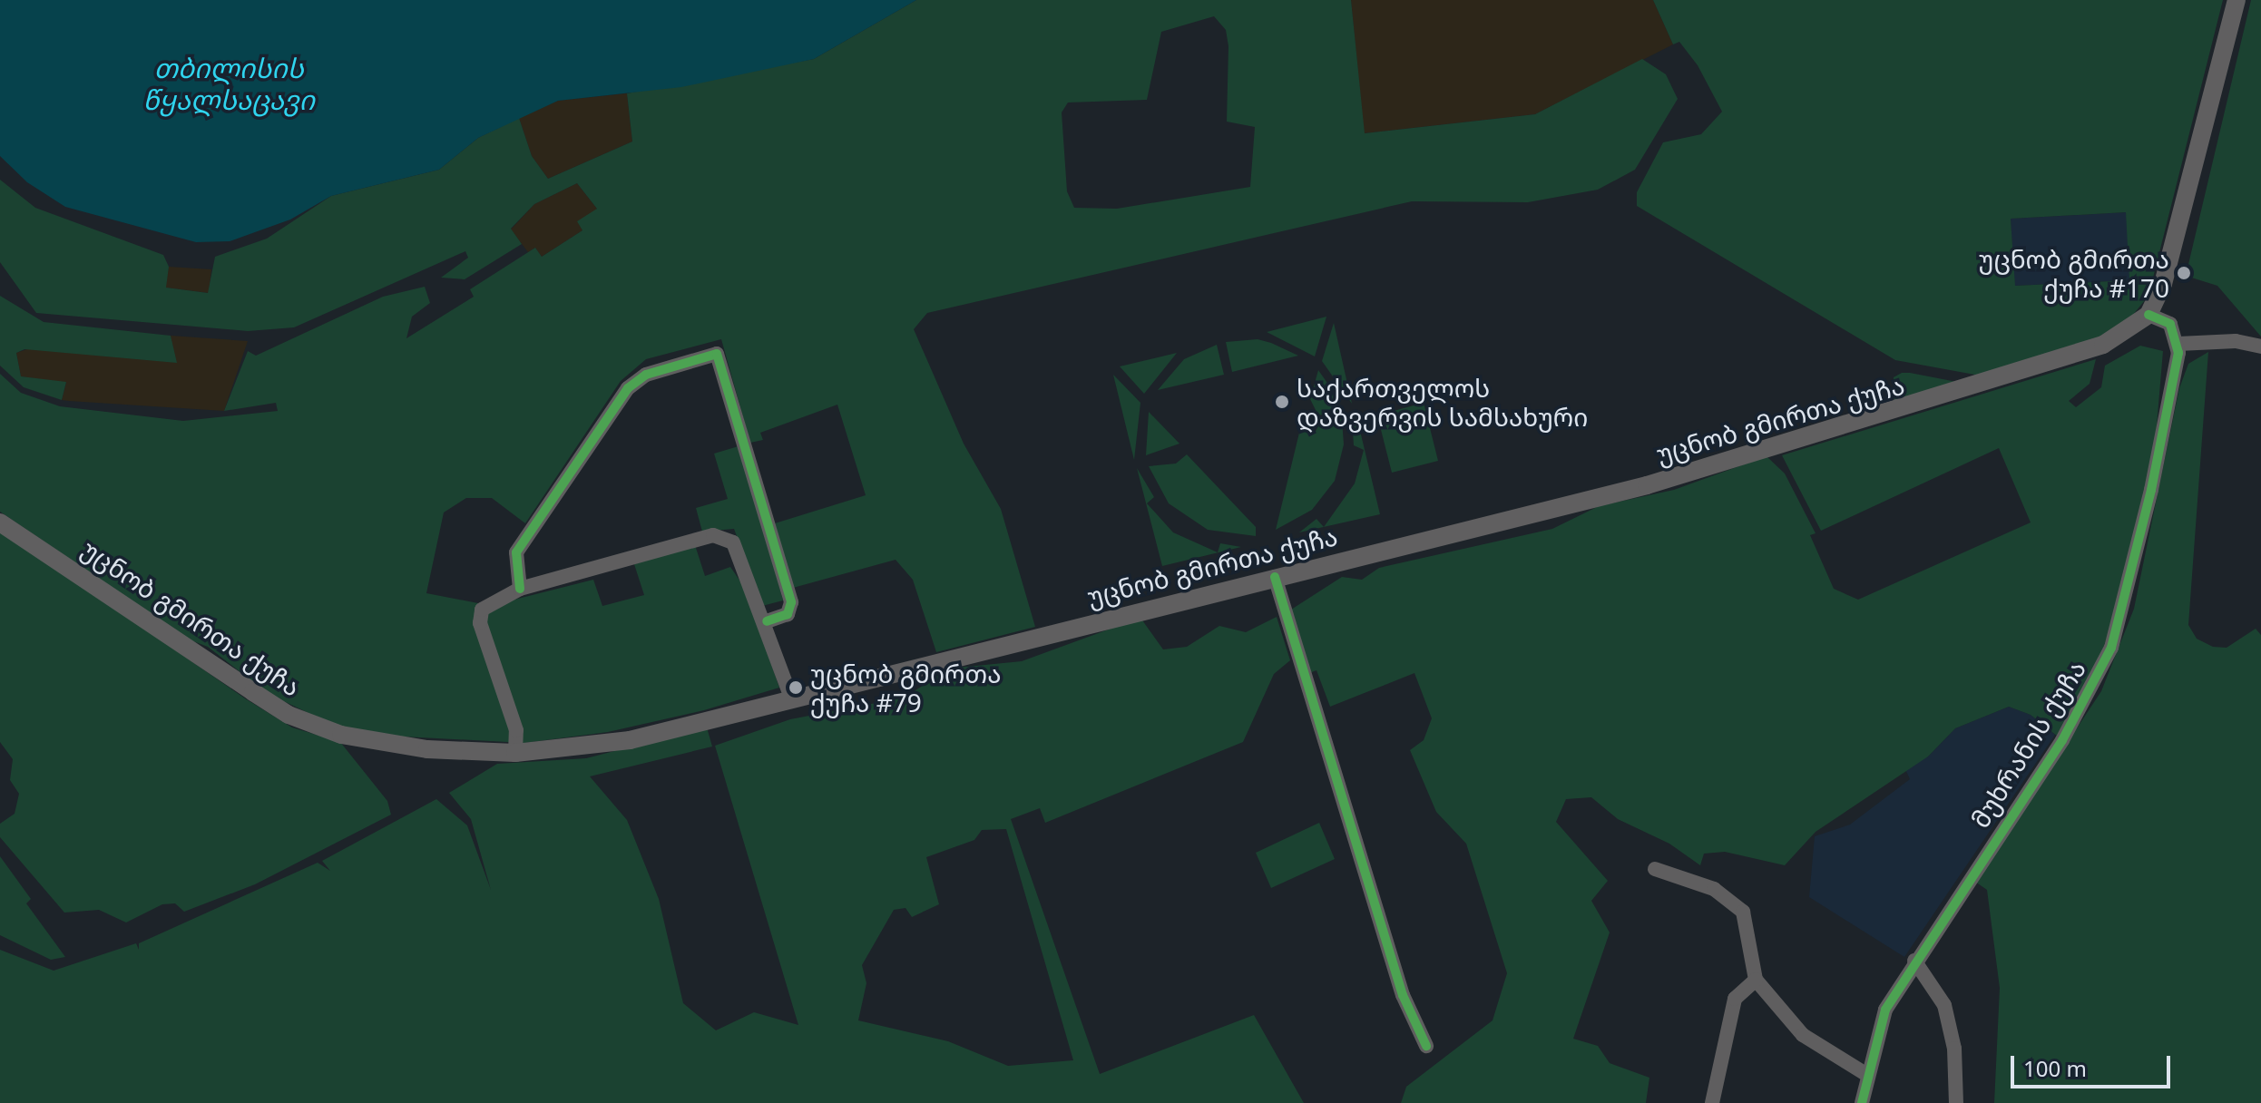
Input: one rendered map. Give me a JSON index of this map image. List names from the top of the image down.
{
  "streets": {
    "main road": ["უცნობ გმირთა ქუჩა"],
    "street": ["მუხრანის ქუჩა"]
  },
  "water": ["თბილისის წყალსაცავი"],
  "places": ["უცნობ გმირთა ქუჩა #170", "საქართველოს დაზვერვის სამსახური", "უცნობ გმირთა ქუჩა #79"],
  "scale_bar": "100 m"
}
